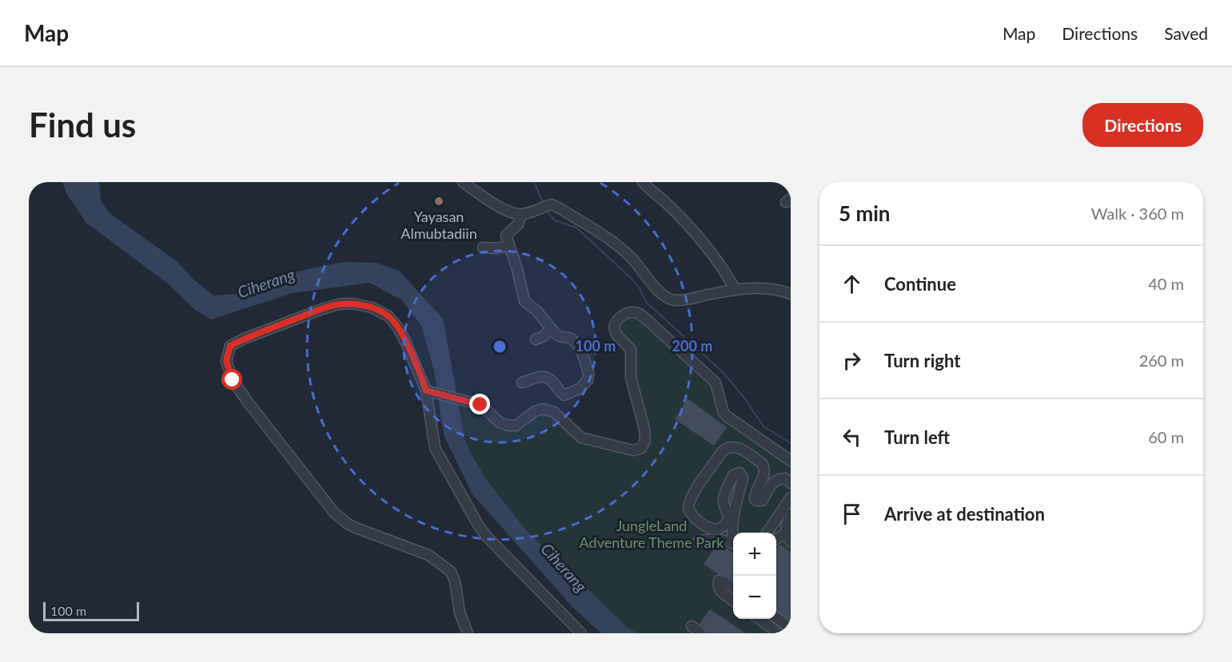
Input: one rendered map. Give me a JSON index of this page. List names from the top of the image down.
{
  "water": ["Ciherang"],
  "parks": ["JungleLand Adventure Theme Park"],
  "places": ["Yayasan Almubtadiin"],
  "scale_bar": "100 m",
  "page": {
    "header": "Map",
    "nav": ["Map", "Directions", "Saved"],
    "buttons": "Directions",
    "title": "Find us",
    "heading": ["5 min", "Walk · 360 m"],
    "list": [
      ["Continue", "40 m"],
      ["Turn right", "260 m"],
      ["Turn left", "60 m"],
      "Arrive at destination"
    ],
    "map_buttons": ["+", "−"],
    "scale": "100 m"
  },
  "rings": ["100 m", "200 m"]
}
